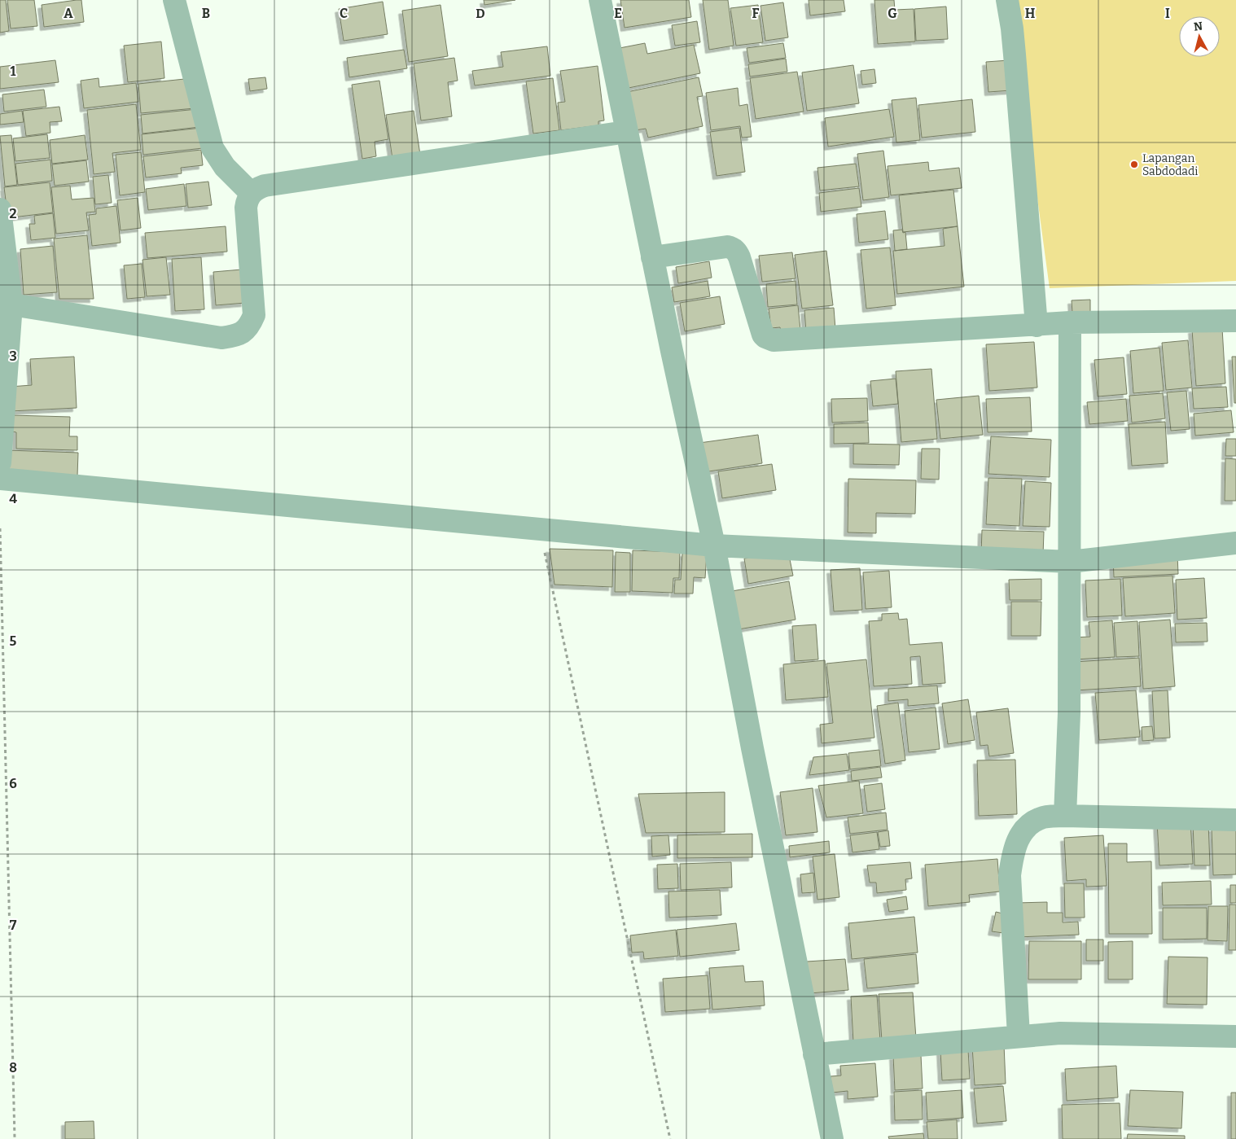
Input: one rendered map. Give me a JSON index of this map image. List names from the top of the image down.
{
  "places": ["Lapangan Sabdodadi"],
  "north": "top",
  "grid": {
    "columns": [
      "A",
      "B",
      "C",
      "D",
      "E",
      "F",
      "G",
      "H",
      "I"
    ],
    "rows": [
      "1",
      "2",
      "3",
      "4",
      "5",
      "6",
      "7",
      "8"
    ]
  }
}
